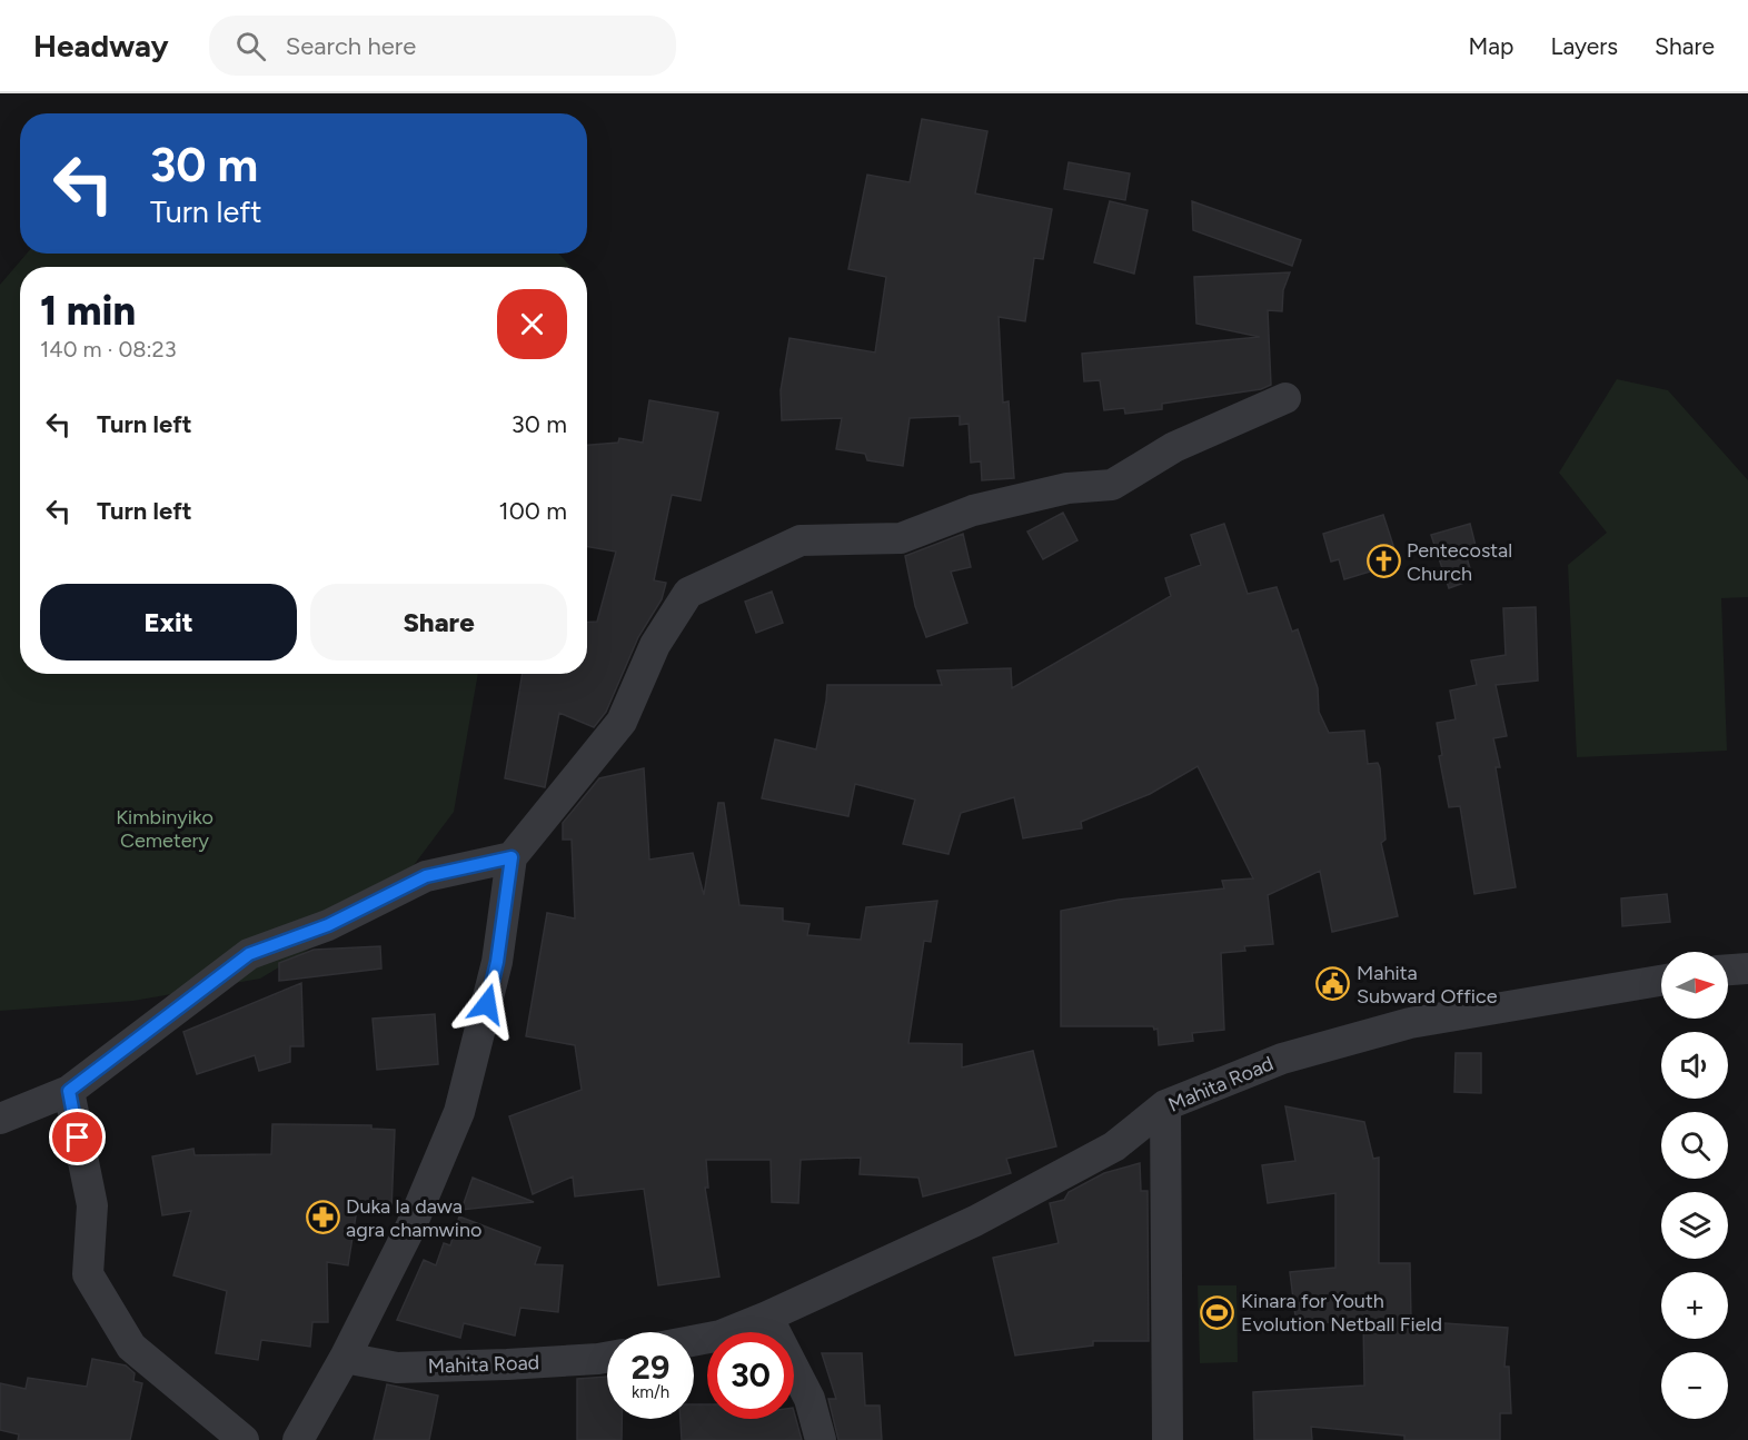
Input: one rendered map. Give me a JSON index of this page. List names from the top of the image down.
{
  "streets": {
    "street": ["Mahita Road"]
  },
  "parks": ["Kimbinyiko Cemetery"],
  "places": {
    "church": ["Pentecostal Church"],
    "public building": ["Mahita Subward Office"],
    "pharmacy": ["Duka la dawa agra chamwino"],
    "sports": ["Kinara for Youth Evolution Netball Field"]
  },
  "north": "right",
  "page": {
    "header": "Headway",
    "search": "Search here",
    "nav": ["Map", "Layers", "Share"],
    "turn": ["30 m", "Turn left"],
    "heading": ["1 min", "140 m · 08:23"],
    "list": [
      {
        "name": "Turn left",
        "value": "30 m"
      },
      {
        "name": "Turn left",
        "value": "100 m"
      }
    ],
    "buttons": ["Exit", "Share"],
    "map_buttons": ["+", "−"],
    "speed": "29 km/h",
    "limit": "30"
  }
}
